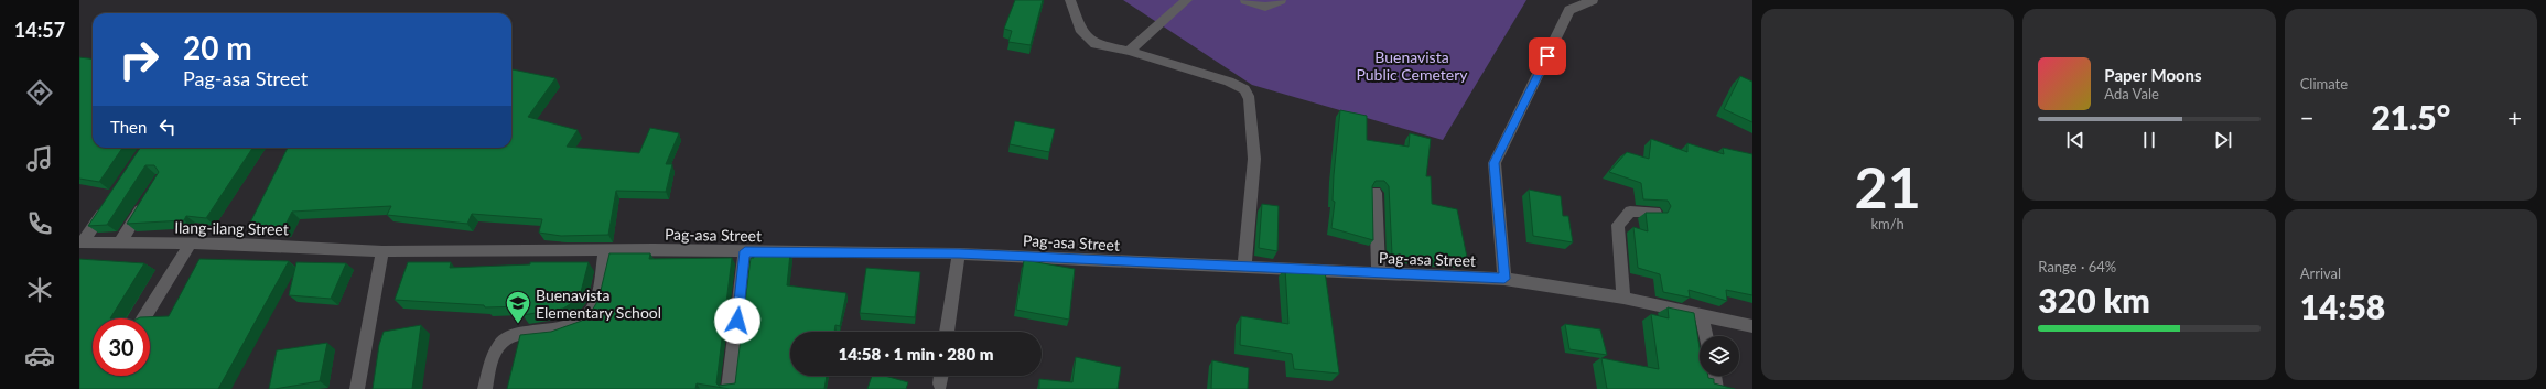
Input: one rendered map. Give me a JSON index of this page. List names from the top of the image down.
{
  "streets": {
    "street": ["Ilang-ilang Street", "Pag-asa Street"]
  },
  "crossings": [
    ["Ilang-ilang Street", "Pag-asa Street"]
  ],
  "parks": ["Buenavista Public Cemetery"],
  "places": {
    "school or university": ["Buenavista Elementary School"]
  },
  "page": {
    "tabs": "14:57",
    "tile": [
      ["21", "km/h"],
      "Climate",
      ["Range · 64%", "320 km"],
      ["Arrival", "14:58"]
    ],
    "turn": ["20 m", "Pag-asa Street"],
    "song": ["Paper Moons", "Ada Vale"],
    "heat": ["−", "21.5°", "+"],
    "then": "Then",
    "limit": "30",
    "trip": "14:58 · 1 min · 280 m"
  }
}
